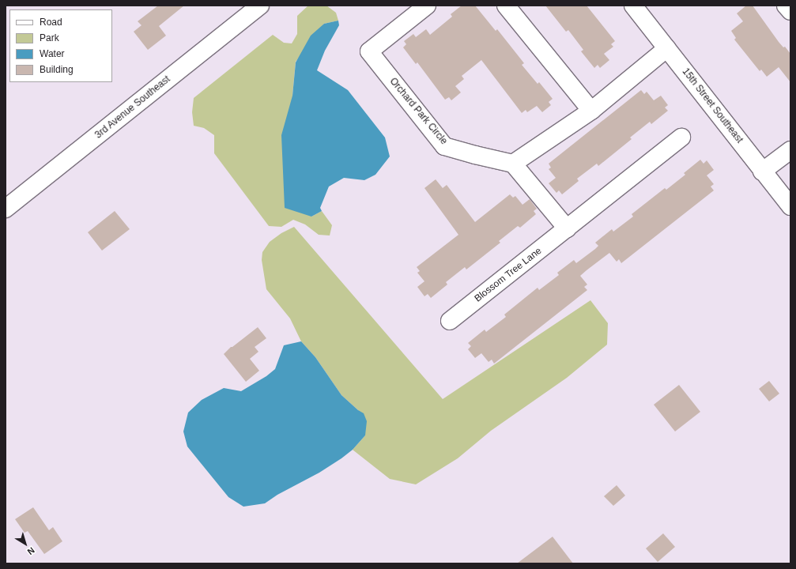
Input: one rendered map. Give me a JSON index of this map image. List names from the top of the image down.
{
  "streets": {
    "street": [
      "15th Street Southeast",
      "3rd Avenue Southeast",
      "Orchard Park Circle",
      "Blossom Tree Lane"
    ]
  },
  "legend": [
    "Road",
    "Park",
    "Water",
    "Building"
  ],
  "north": "bottom right"
}
